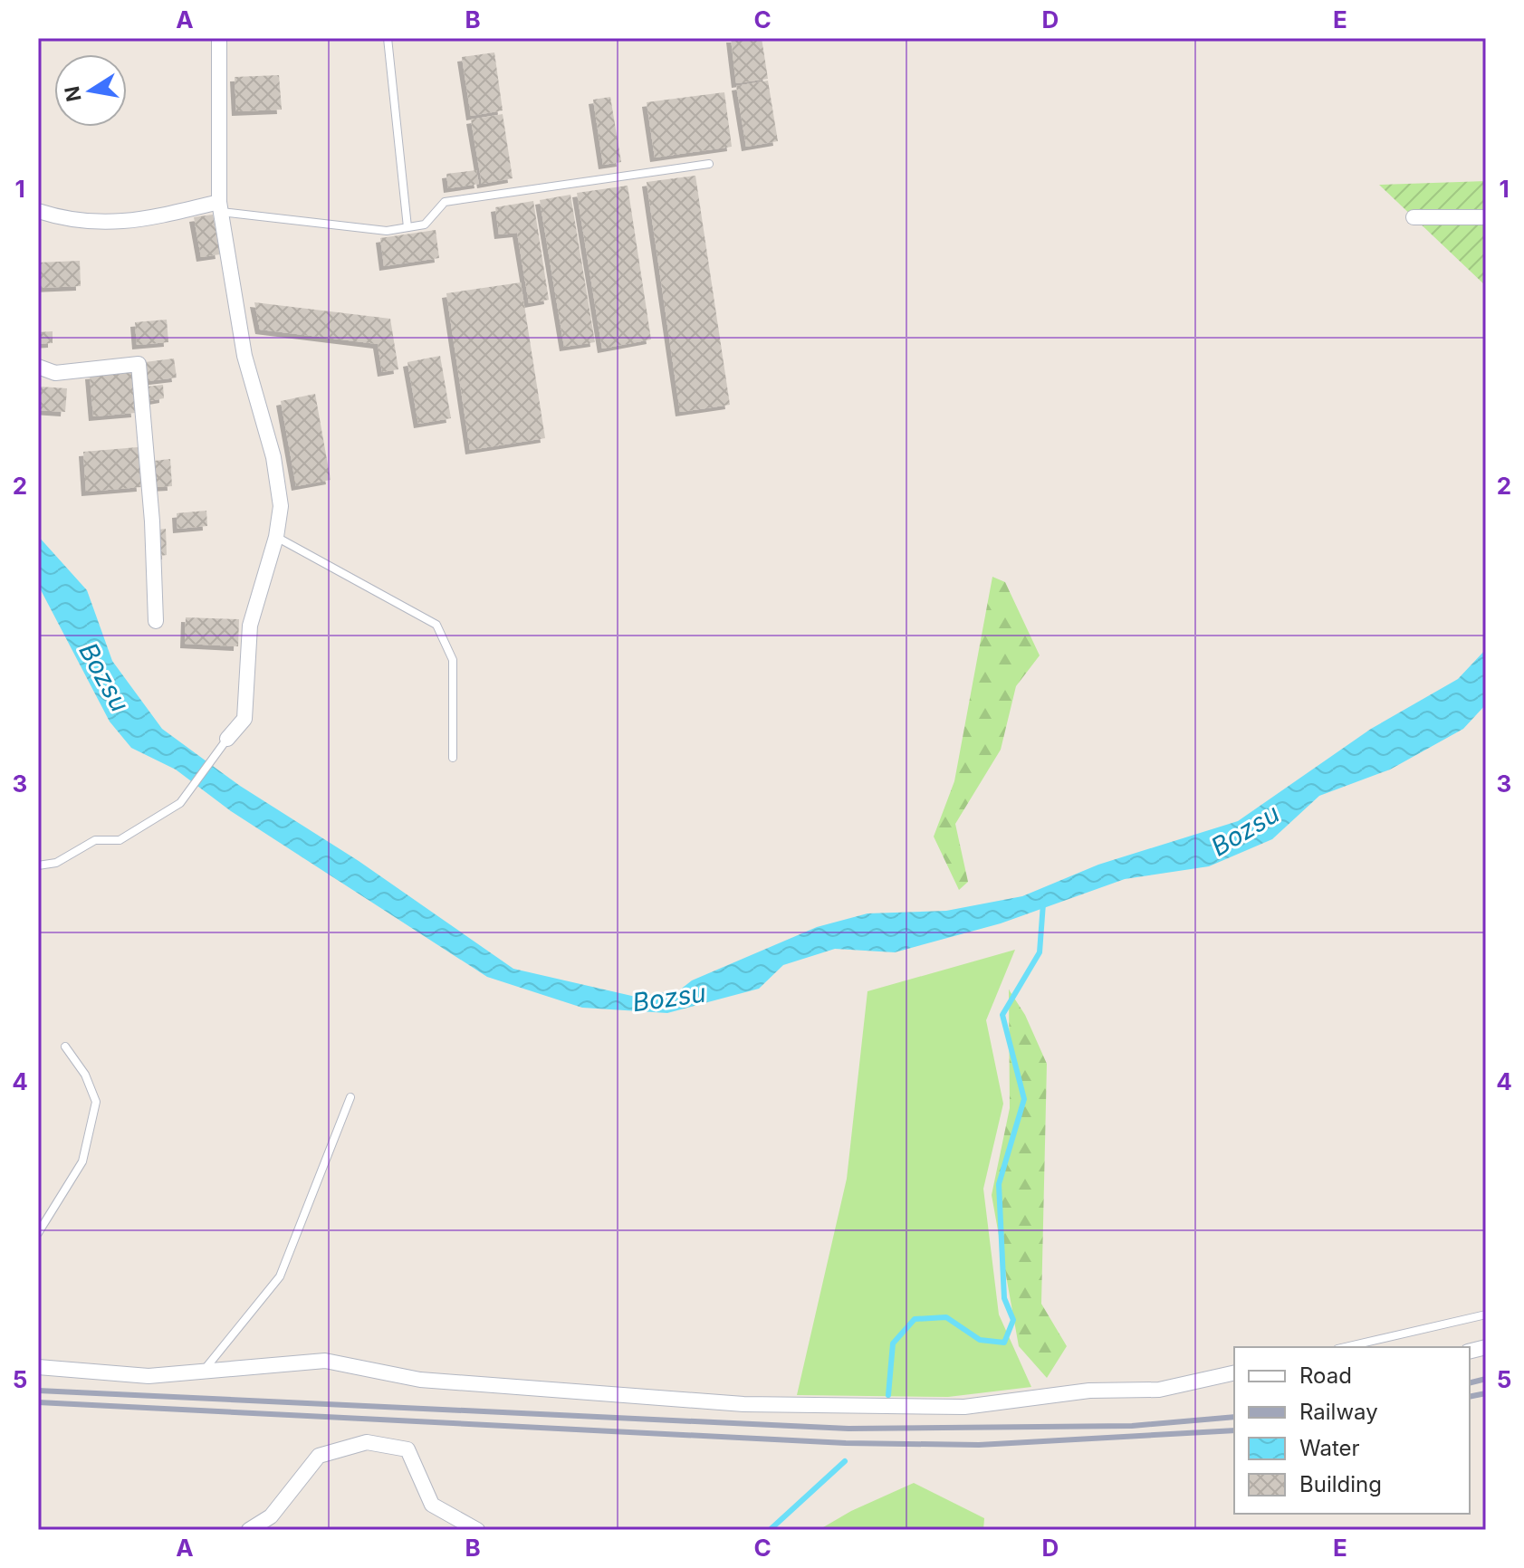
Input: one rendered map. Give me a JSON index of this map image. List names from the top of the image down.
{
  "water": ["Bozsu"],
  "legend": [
    "Road",
    "Railway",
    "Water",
    "Building"
  ],
  "north": "left",
  "grid": {
    "columns": [
      "A",
      "B",
      "C",
      "D",
      "E"
    ],
    "rows": [
      "1",
      "2",
      "3",
      "4",
      "5"
    ]
  }
}
